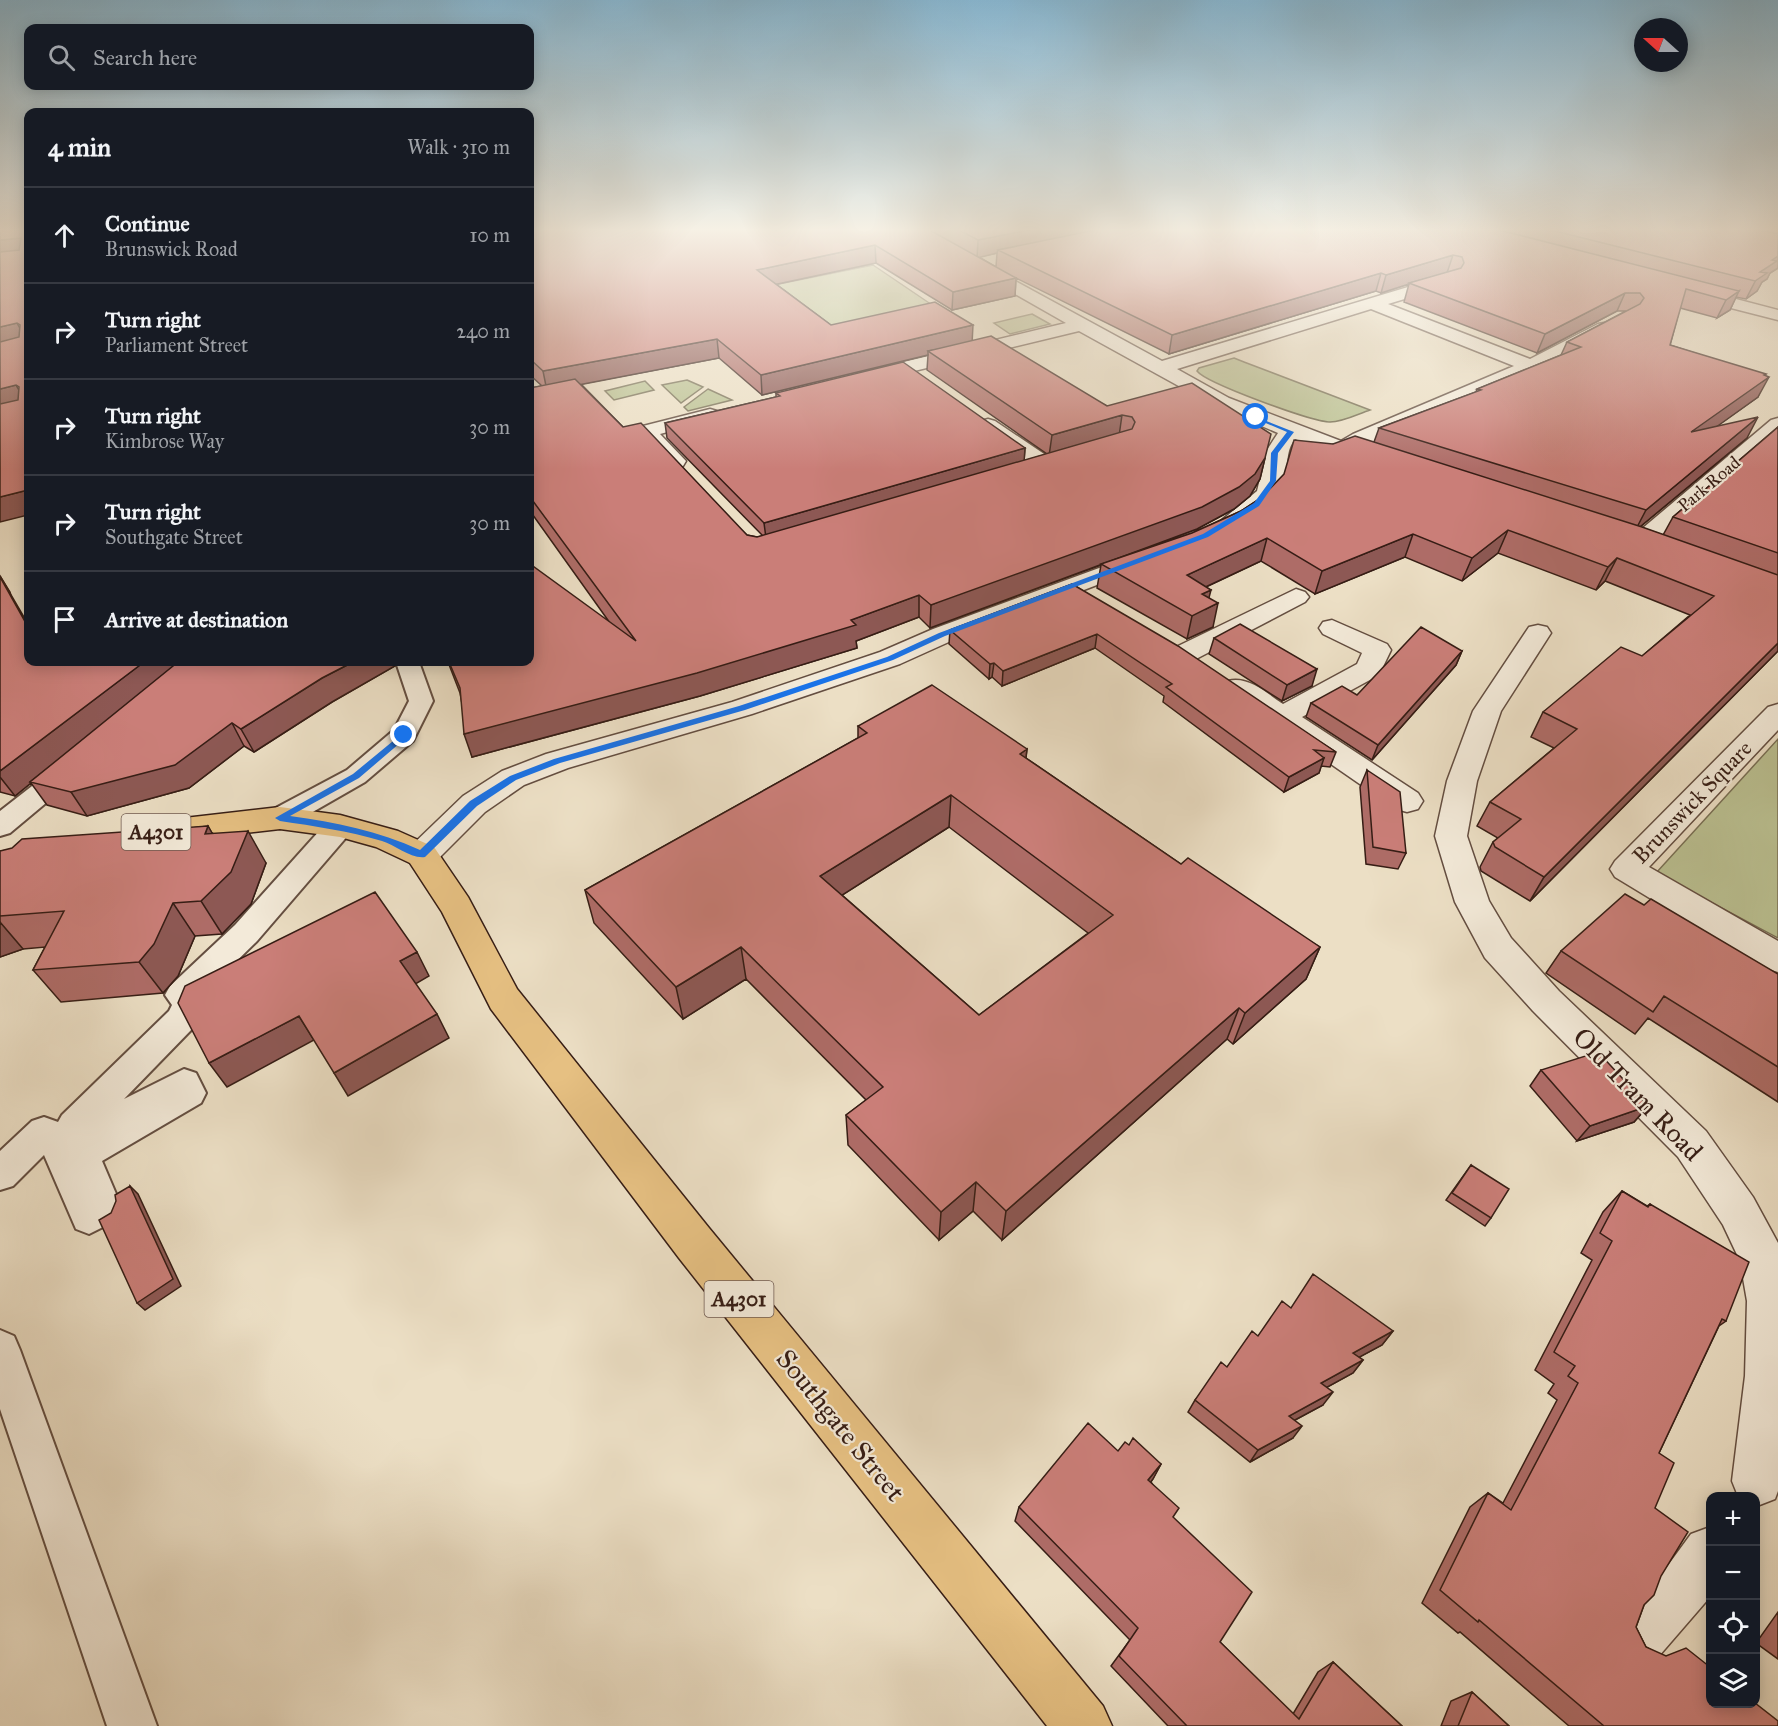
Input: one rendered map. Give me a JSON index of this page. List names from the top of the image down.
{
  "streets": {
    "main road": ["A4301", "Southgate Street"],
    "street": ["Park Road", "Brunswick Square", "Old Tram Road"]
  },
  "crossings": [
    ["A4301", "Southgate Street"]
  ],
  "north": "left",
  "page": {
    "search": "Search here",
    "heading": ["4 min", "Walk · 310 m"],
    "list": [
      ["Continue", "Brunswick Road", "10 m"],
      ["Turn right", "Parliament Street", "240 m"],
      ["Turn right", "Kimbrose Way", "30 m"],
      ["Turn right", "Southgate Street", "30 m"],
      "Arrive at destination"
    ],
    "map_buttons": ["+", "−"]
  }
}
